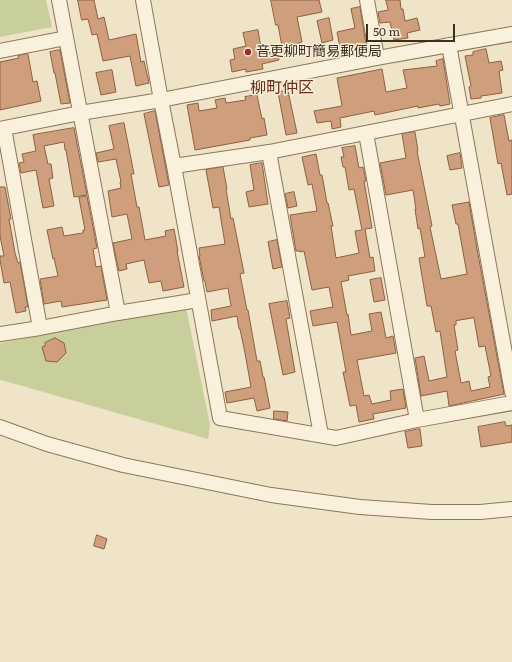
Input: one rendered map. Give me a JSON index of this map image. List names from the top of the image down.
{
  "districts": ["柳町仲区"],
  "places": ["音更柳町簡易郵便局"],
  "scale_bar": "50 m"
}
